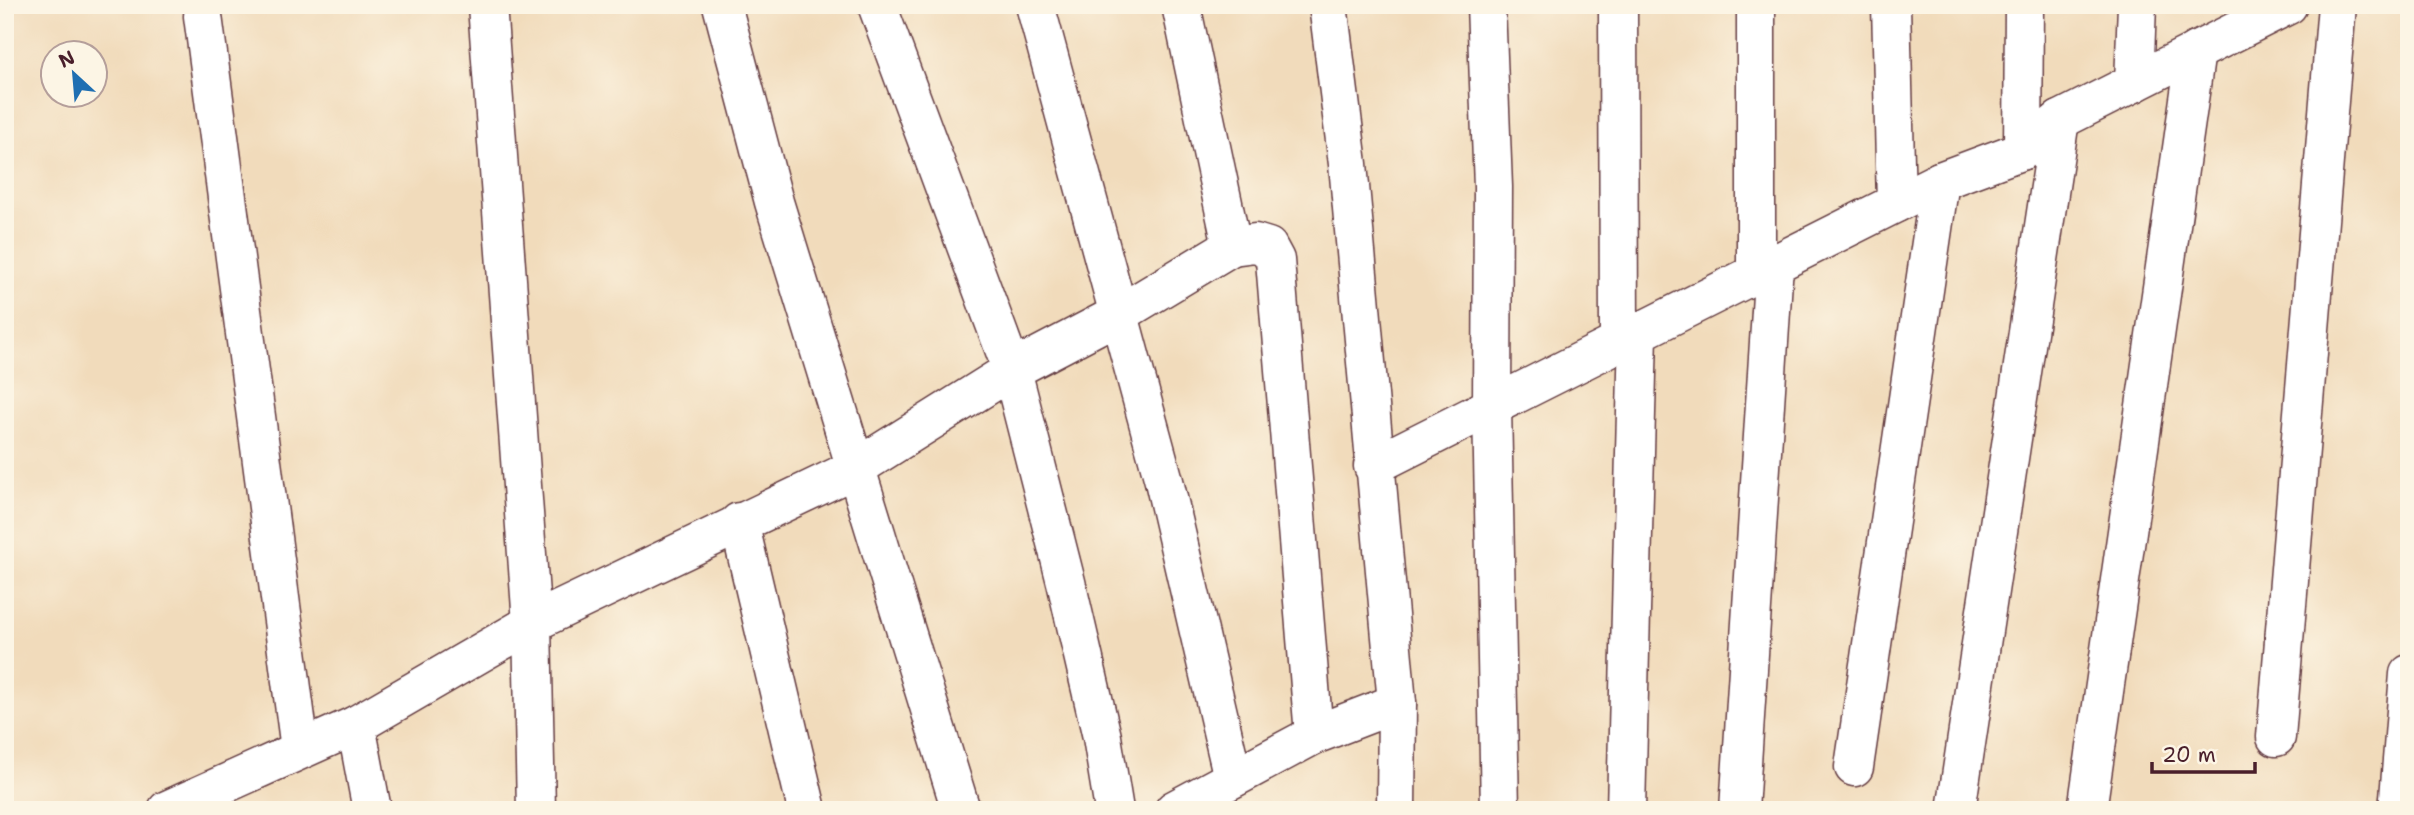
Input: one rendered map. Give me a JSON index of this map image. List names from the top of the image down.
{
  "scale_bar": "20 m",
  "north": "top left"
}
